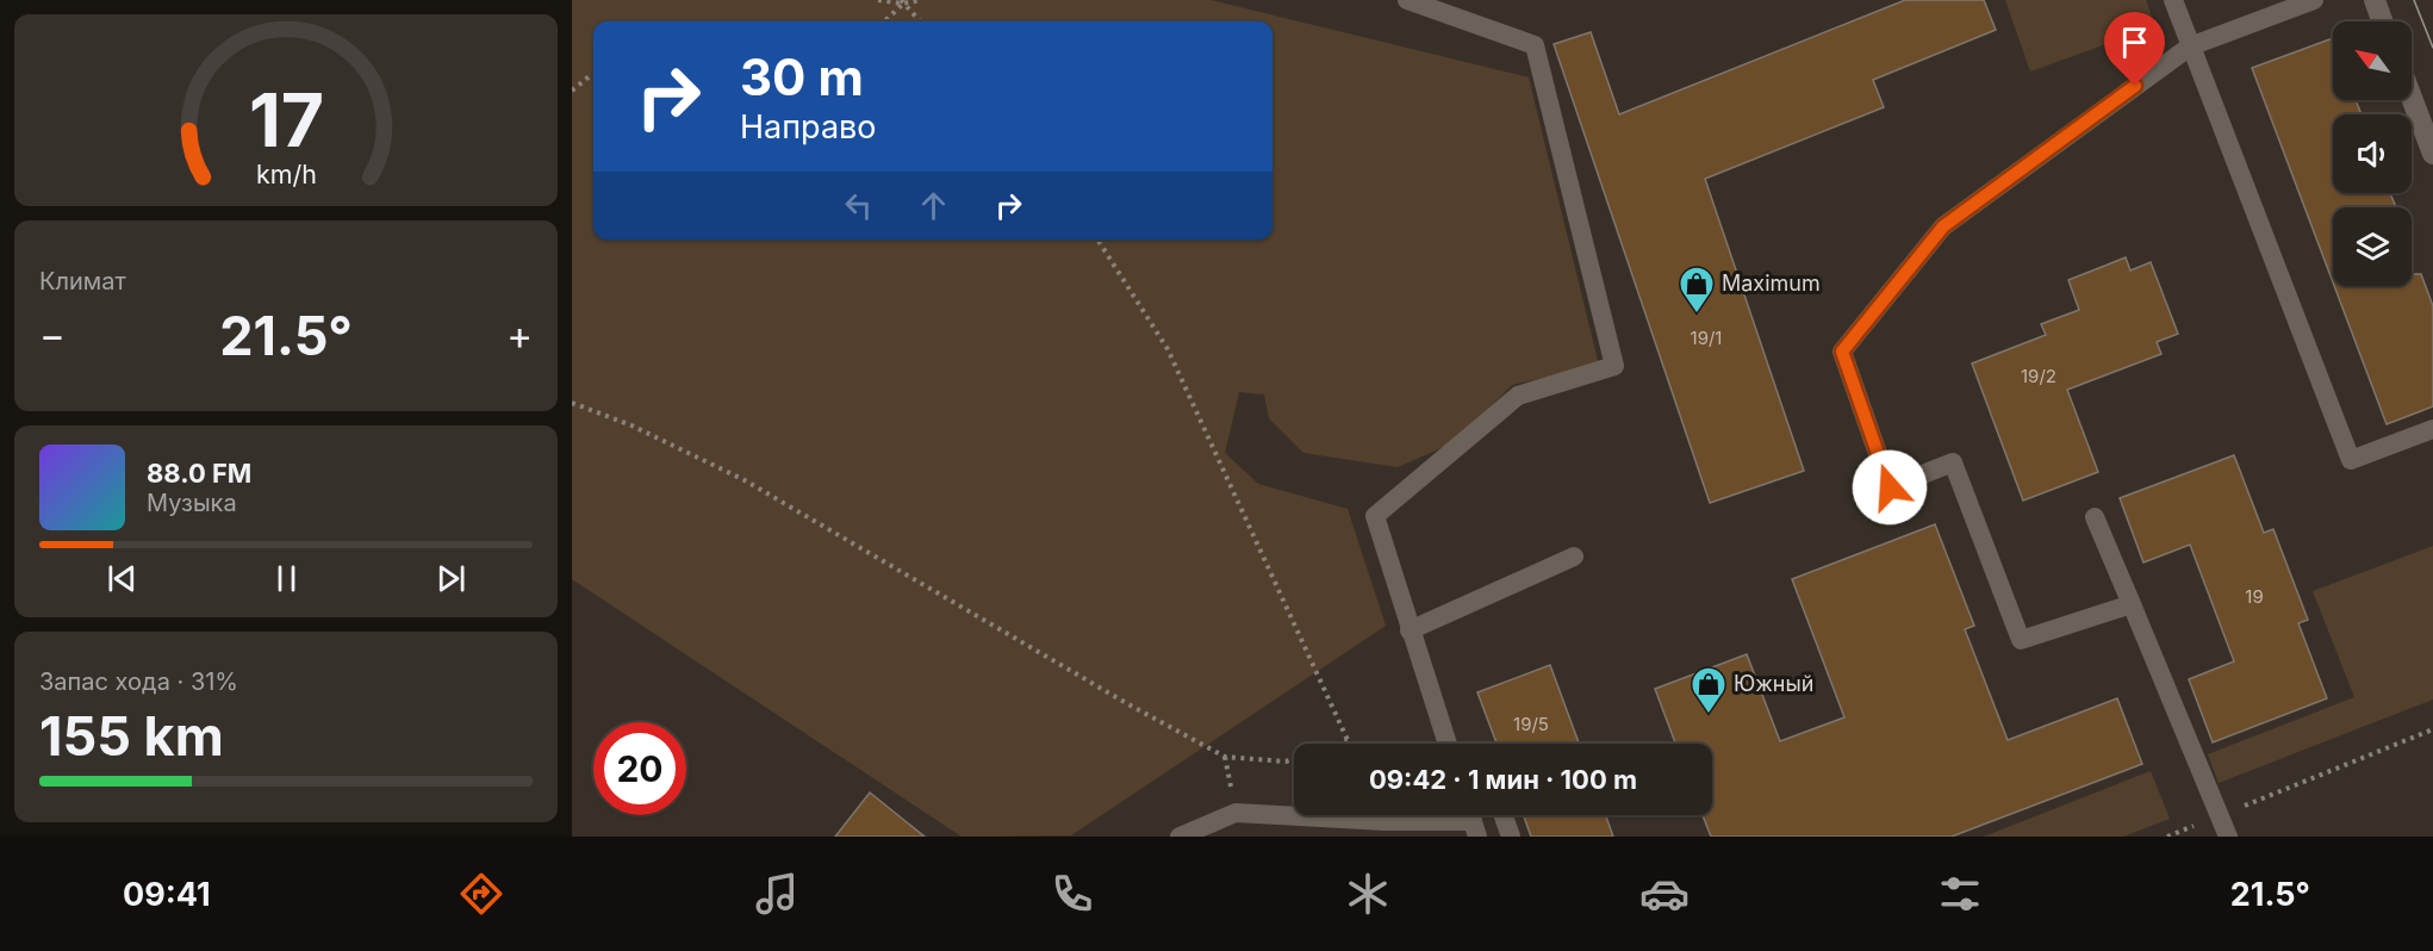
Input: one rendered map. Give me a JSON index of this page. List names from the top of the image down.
{
  "places": {
    "shop": ["Maximum", "Южный"]
  },
  "house_numbers": [
    "19/1",
    "19/2",
    "19",
    "19/5"
  ],
  "north": "top left",
  "page": {
    "turn": ["30 m", "Направо"],
    "tile": [
      "Климат",
      ["Запас хода · 31%", "155 km"]
    ],
    "heat": ["−", "21.5°", "+"],
    "song": ["88.0 FM", "Музыка"],
    "limit": "20",
    "trip": "09:42 · 1 мин · 100 m",
    "tabs": ["09:41", "21.5°"],
    "gauge": ["17", "km/h"]
  }
}
